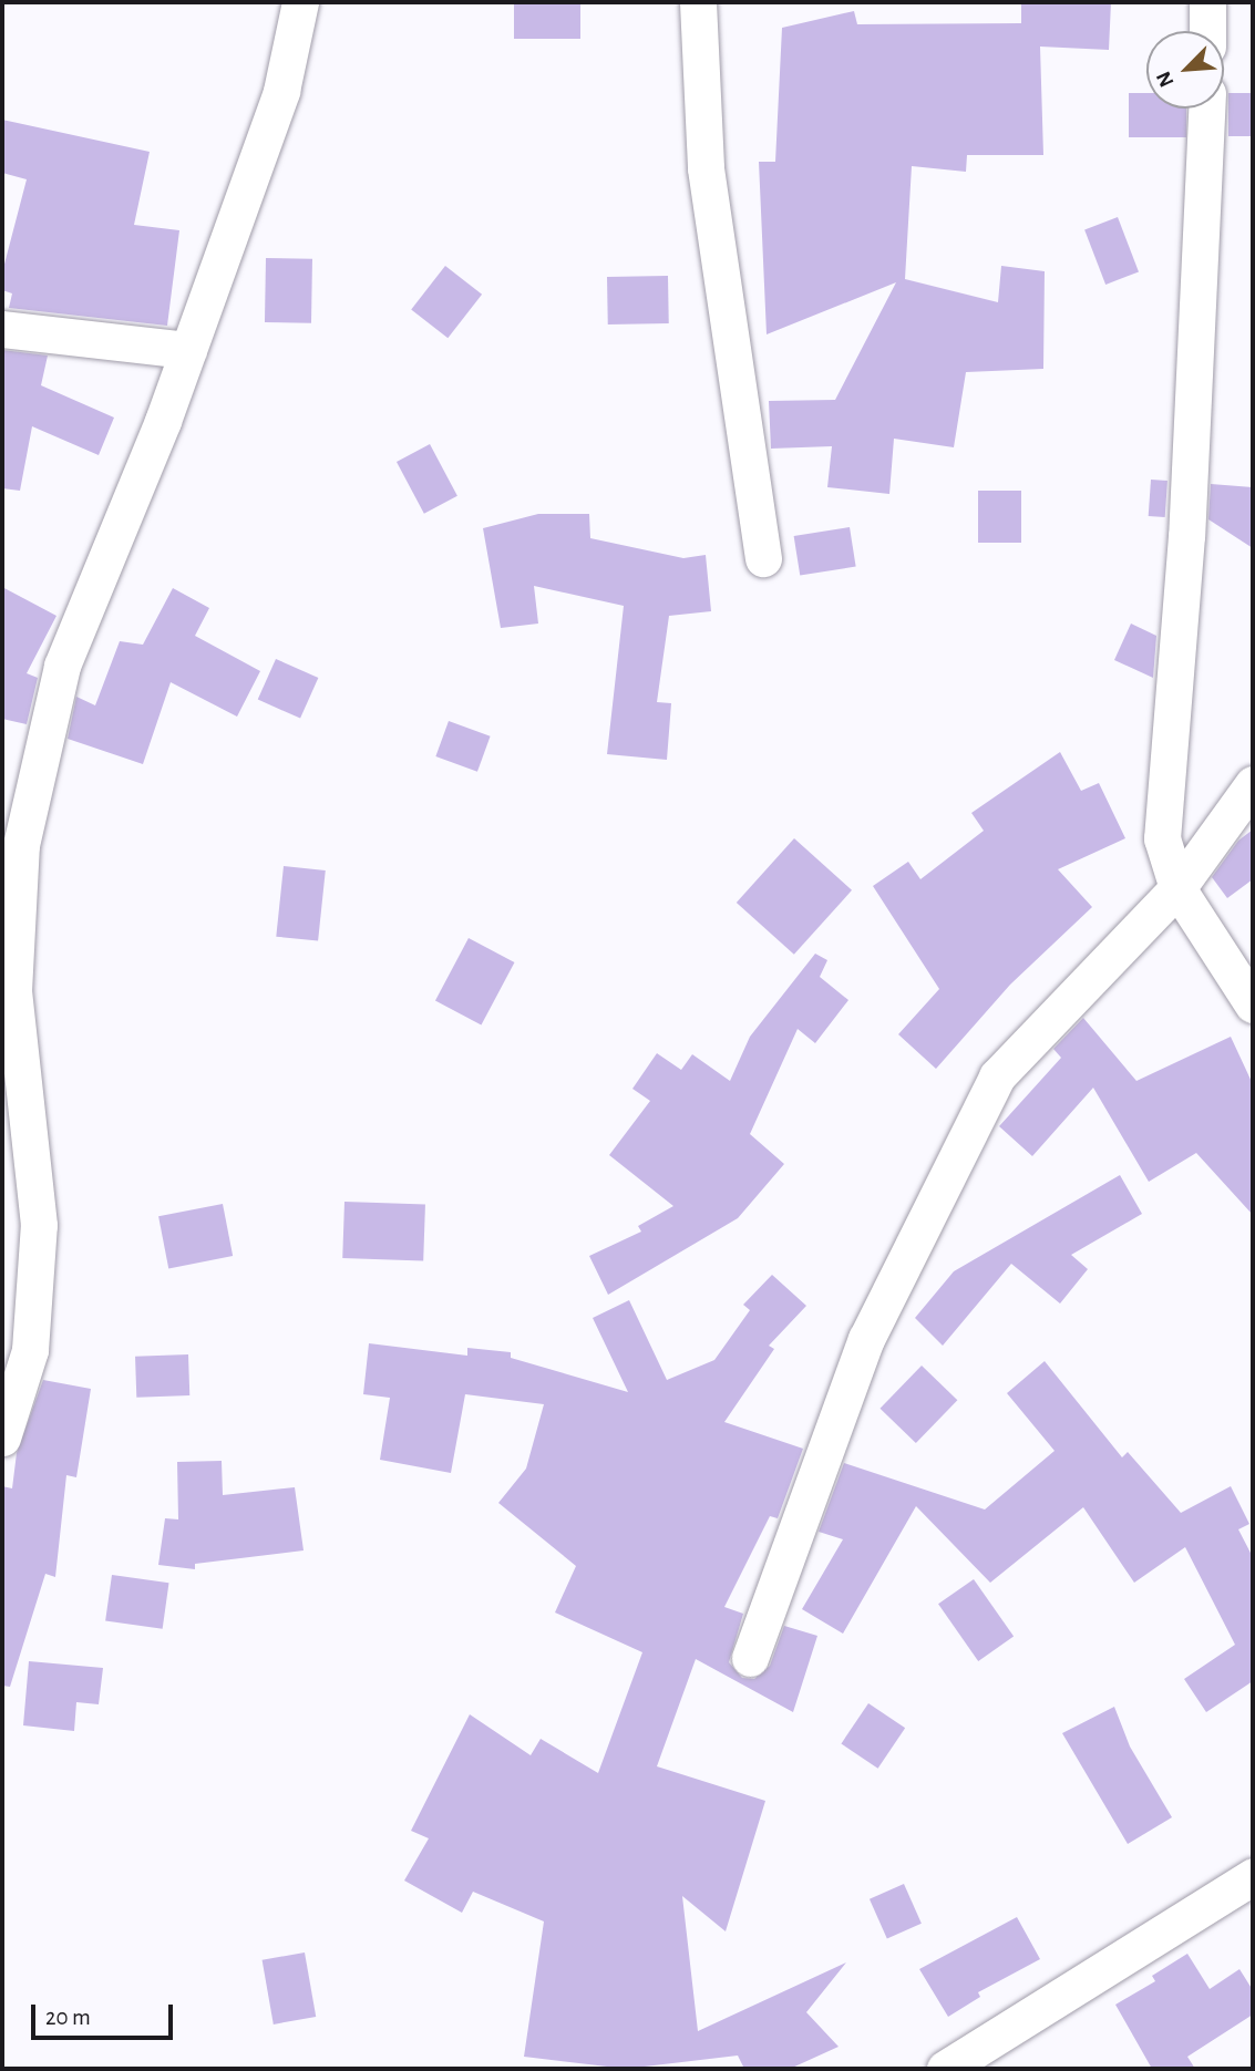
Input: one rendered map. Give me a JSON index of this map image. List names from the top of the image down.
{
  "scale_bar": "20 m",
  "north": "bottom left"
}
